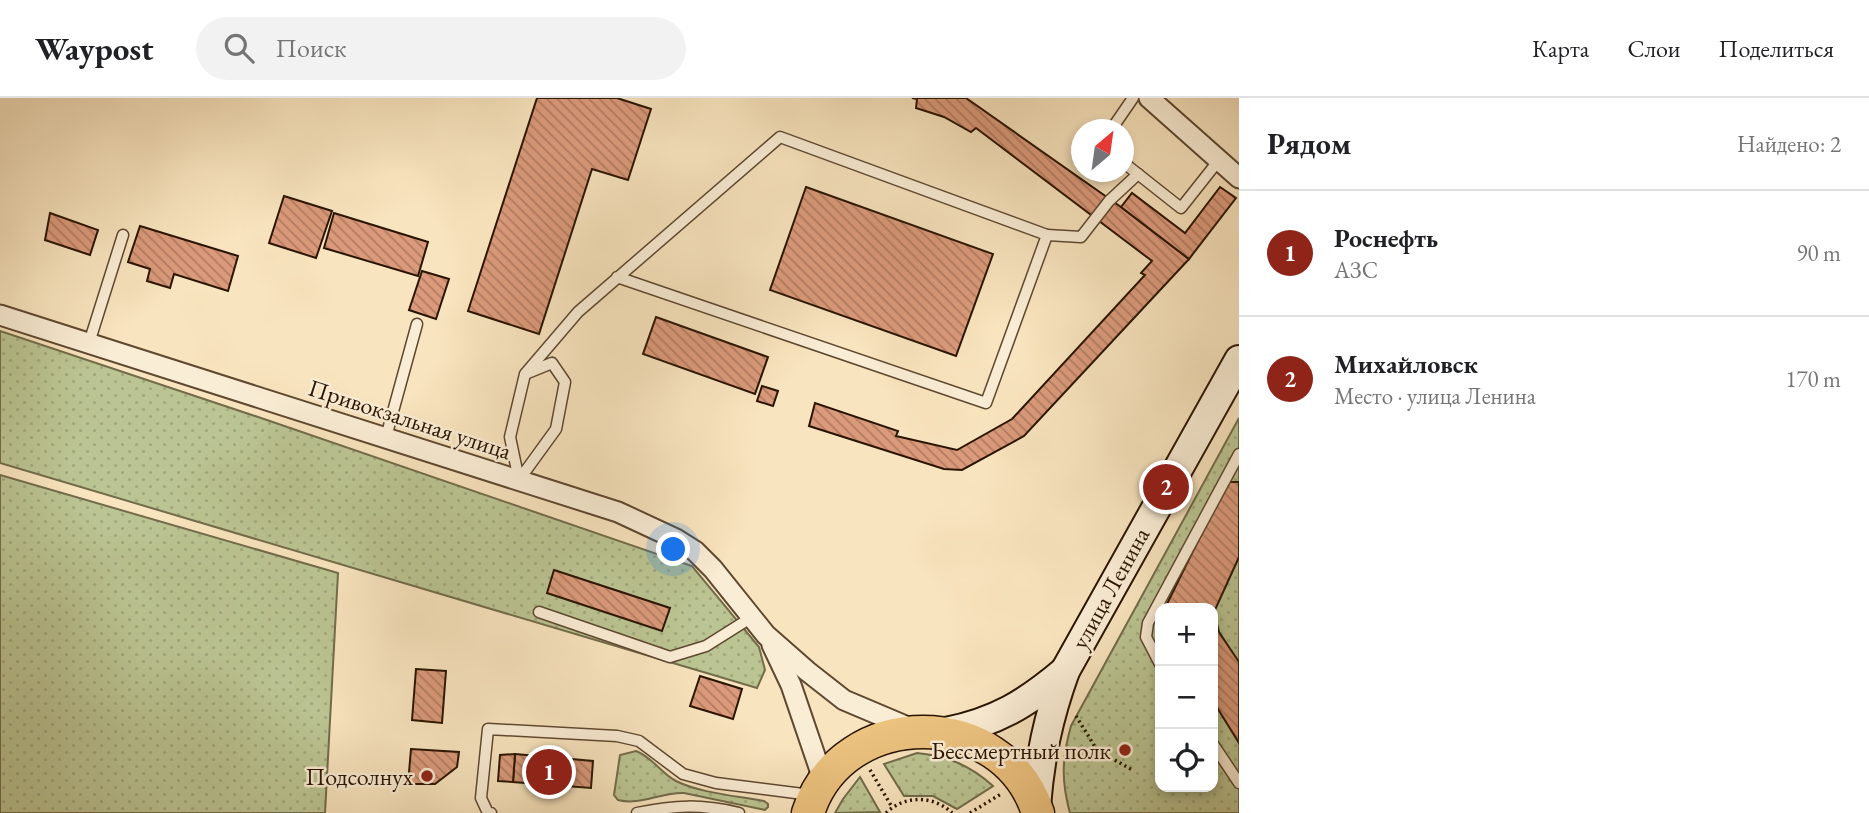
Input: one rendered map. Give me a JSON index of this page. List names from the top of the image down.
{
  "streets": {
    "main road": ["улица Ленина"],
    "street": ["Привокзальная улица"]
  },
  "places": ["Бессмертный полк", "Подсолнух"],
  "north": "top right",
  "page": {
    "header": "Waypost",
    "search": "Поиск",
    "nav": ["Карта", "Слои", "Поделиться"],
    "heading": ["Рядом", "Найдено: 2"],
    "list": [
      {
        "mark": "1",
        "name": "Роснефть",
        "note": "АЗС",
        "value": "90 m"
      },
      {
        "mark": "2",
        "name": "Михайловск",
        "note": "Место · улица Ленина",
        "value": "170 m"
      }
    ],
    "pins": ["2", "1"],
    "map_buttons": ["+", "−"]
  }
}
